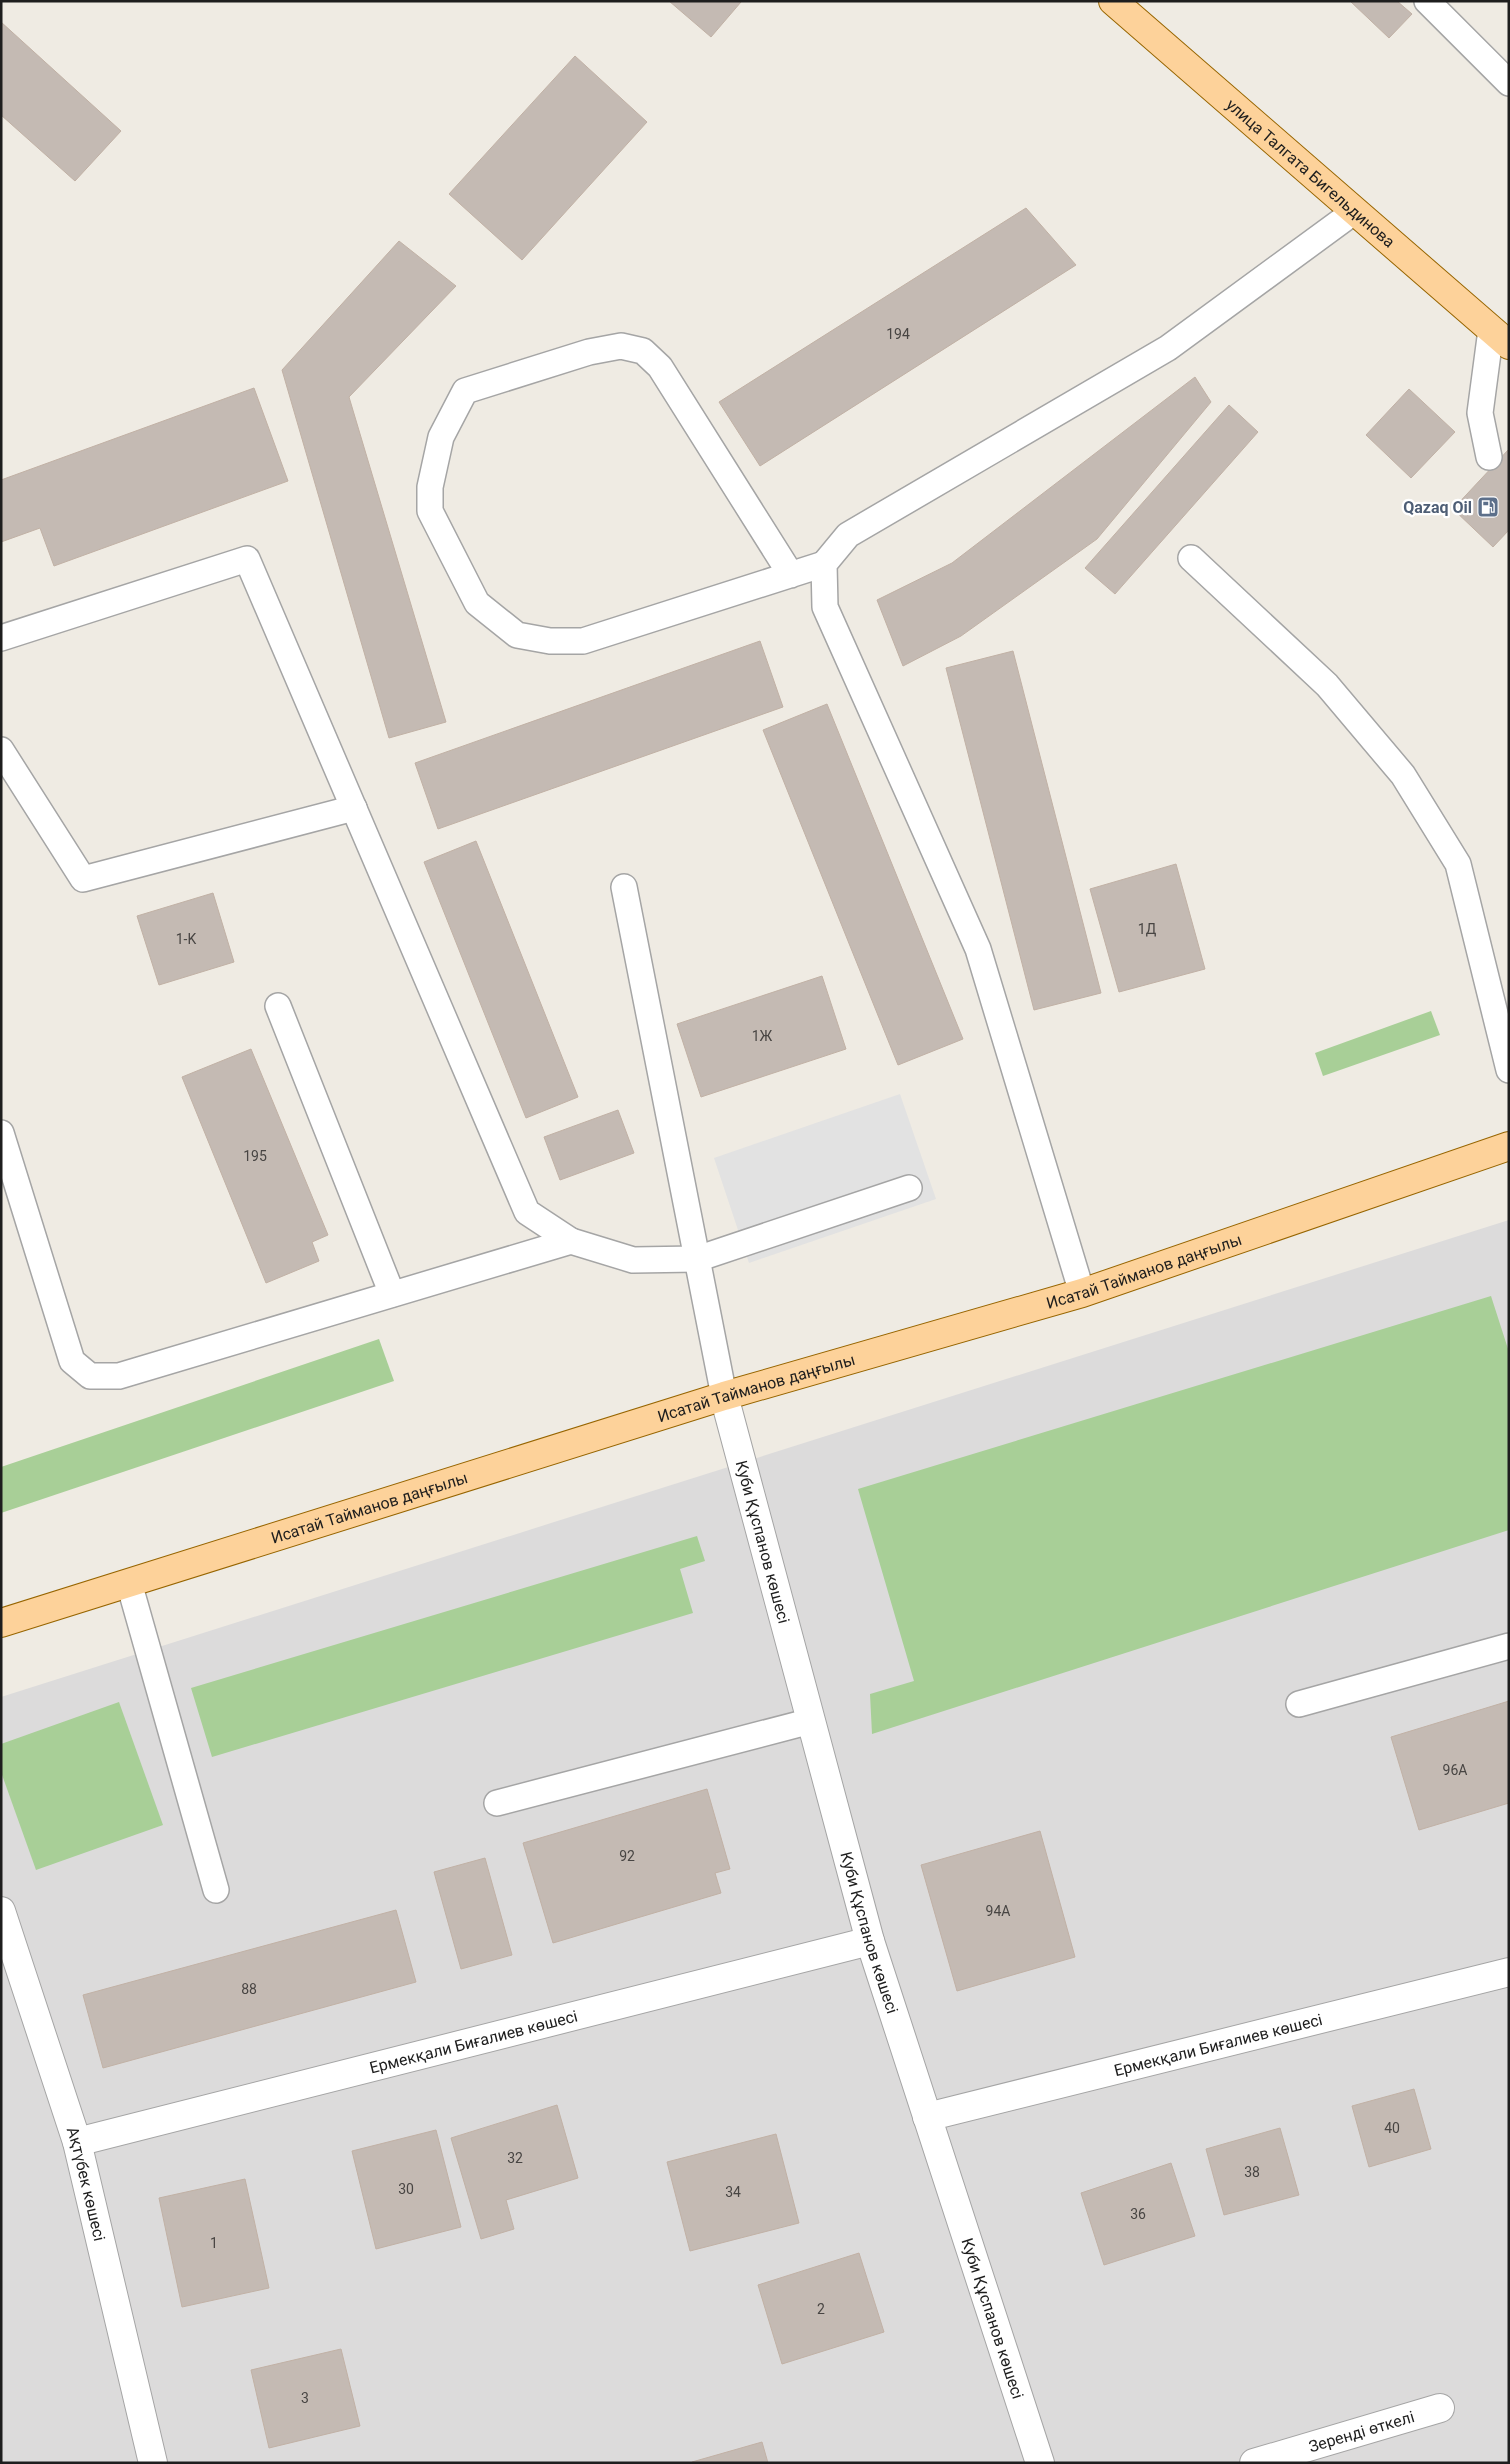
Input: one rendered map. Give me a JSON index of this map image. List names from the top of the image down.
{
  "streets": {
    "main road": ["улица Талгата Бигельдинова", "Исатай Тайманов даңғылы"],
    "street": [
      "Куби Құспанов көшесi",
      "Ермекқали Биғалиев көшесі",
      "Ақтүбек көшесi",
      "Зеренді өткелі"
    ]
  },
  "crossings": [
    ["Исатай Тайманов даңғылы", "Куби Құспанов көшесi"],
    ["Куби Құспанов көшесi", "Ермекқали Биғалиев көшесі"],
    ["Ермекқали Биғалиев көшесі", "Ақтүбек көшесi"]
  ],
  "places": {
    "fuel station": ["Qazaq Oil"]
  },
  "house_numbers": [
    "194",
    "1Д",
    "1-K",
    "1Ж",
    "195",
    "96А",
    "92",
    "94А",
    "88",
    "40",
    "32",
    "38",
    "30",
    "34",
    "36",
    "1",
    "2",
    "3"
  ]
}
